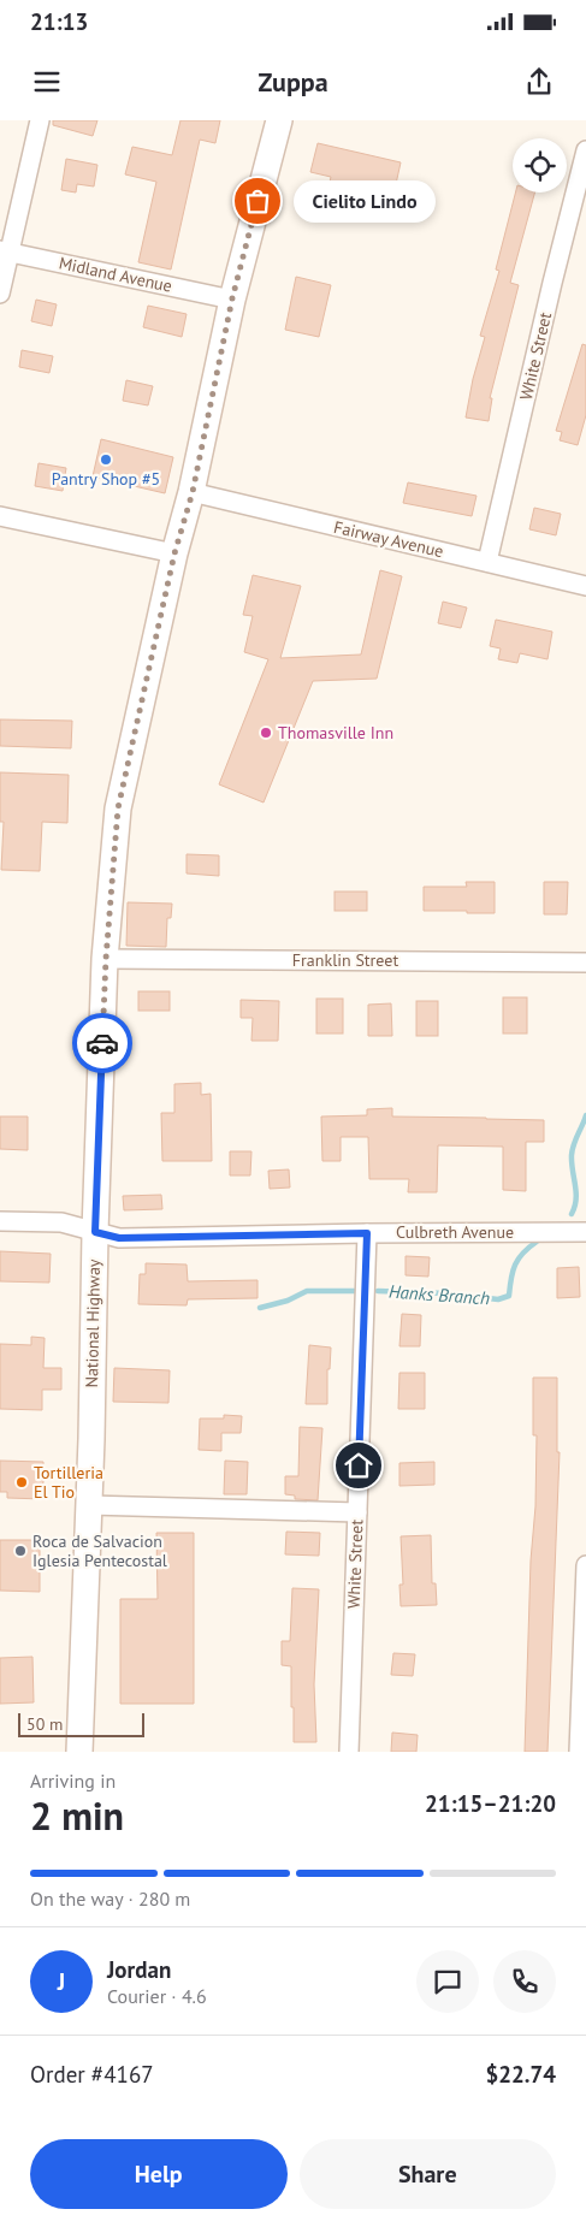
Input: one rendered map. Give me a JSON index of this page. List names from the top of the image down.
{
  "streets": {
    "main road": ["National Highway"],
    "street": [
      "Midland Avenue",
      "White Street",
      "Fairway Avenue",
      "Franklin Street",
      "Culbreth Avenue"
    ]
  },
  "crossings": [
    ["Midland Avenue", "National Highway"],
    ["White Street", "Fairway Avenue"],
    ["White Street", "Culbreth Avenue"],
    ["Fairway Avenue", "National Highway"],
    ["Franklin Street", "National Highway"],
    ["Culbreth Avenue", "National Highway"]
  ],
  "water": ["Hanks Branch"],
  "places": [
    "Cielito Lindo",
    "Pantry Shop #5",
    "Thomasville Inn",
    "Tortilleria El Tio",
    "Roca de Salvacion Iglesia Pentecostal"
  ],
  "scale_bar": "50 m",
  "page": {
    "status": "21:13",
    "header": "Zuppa",
    "bubble": "Cielito Lindo",
    "scale": "50 m",
    "heading": ["2 min", "Arriving in", "21:15–21:20"],
    "panel": [
      "Jordan",
      "Courier · 4.6",
      "Order #4167",
      "$22.74"
    ],
    "bar": "On the way · 280 m",
    "round": "J",
    "buttons": ["Help", "Share"]
  }
}
